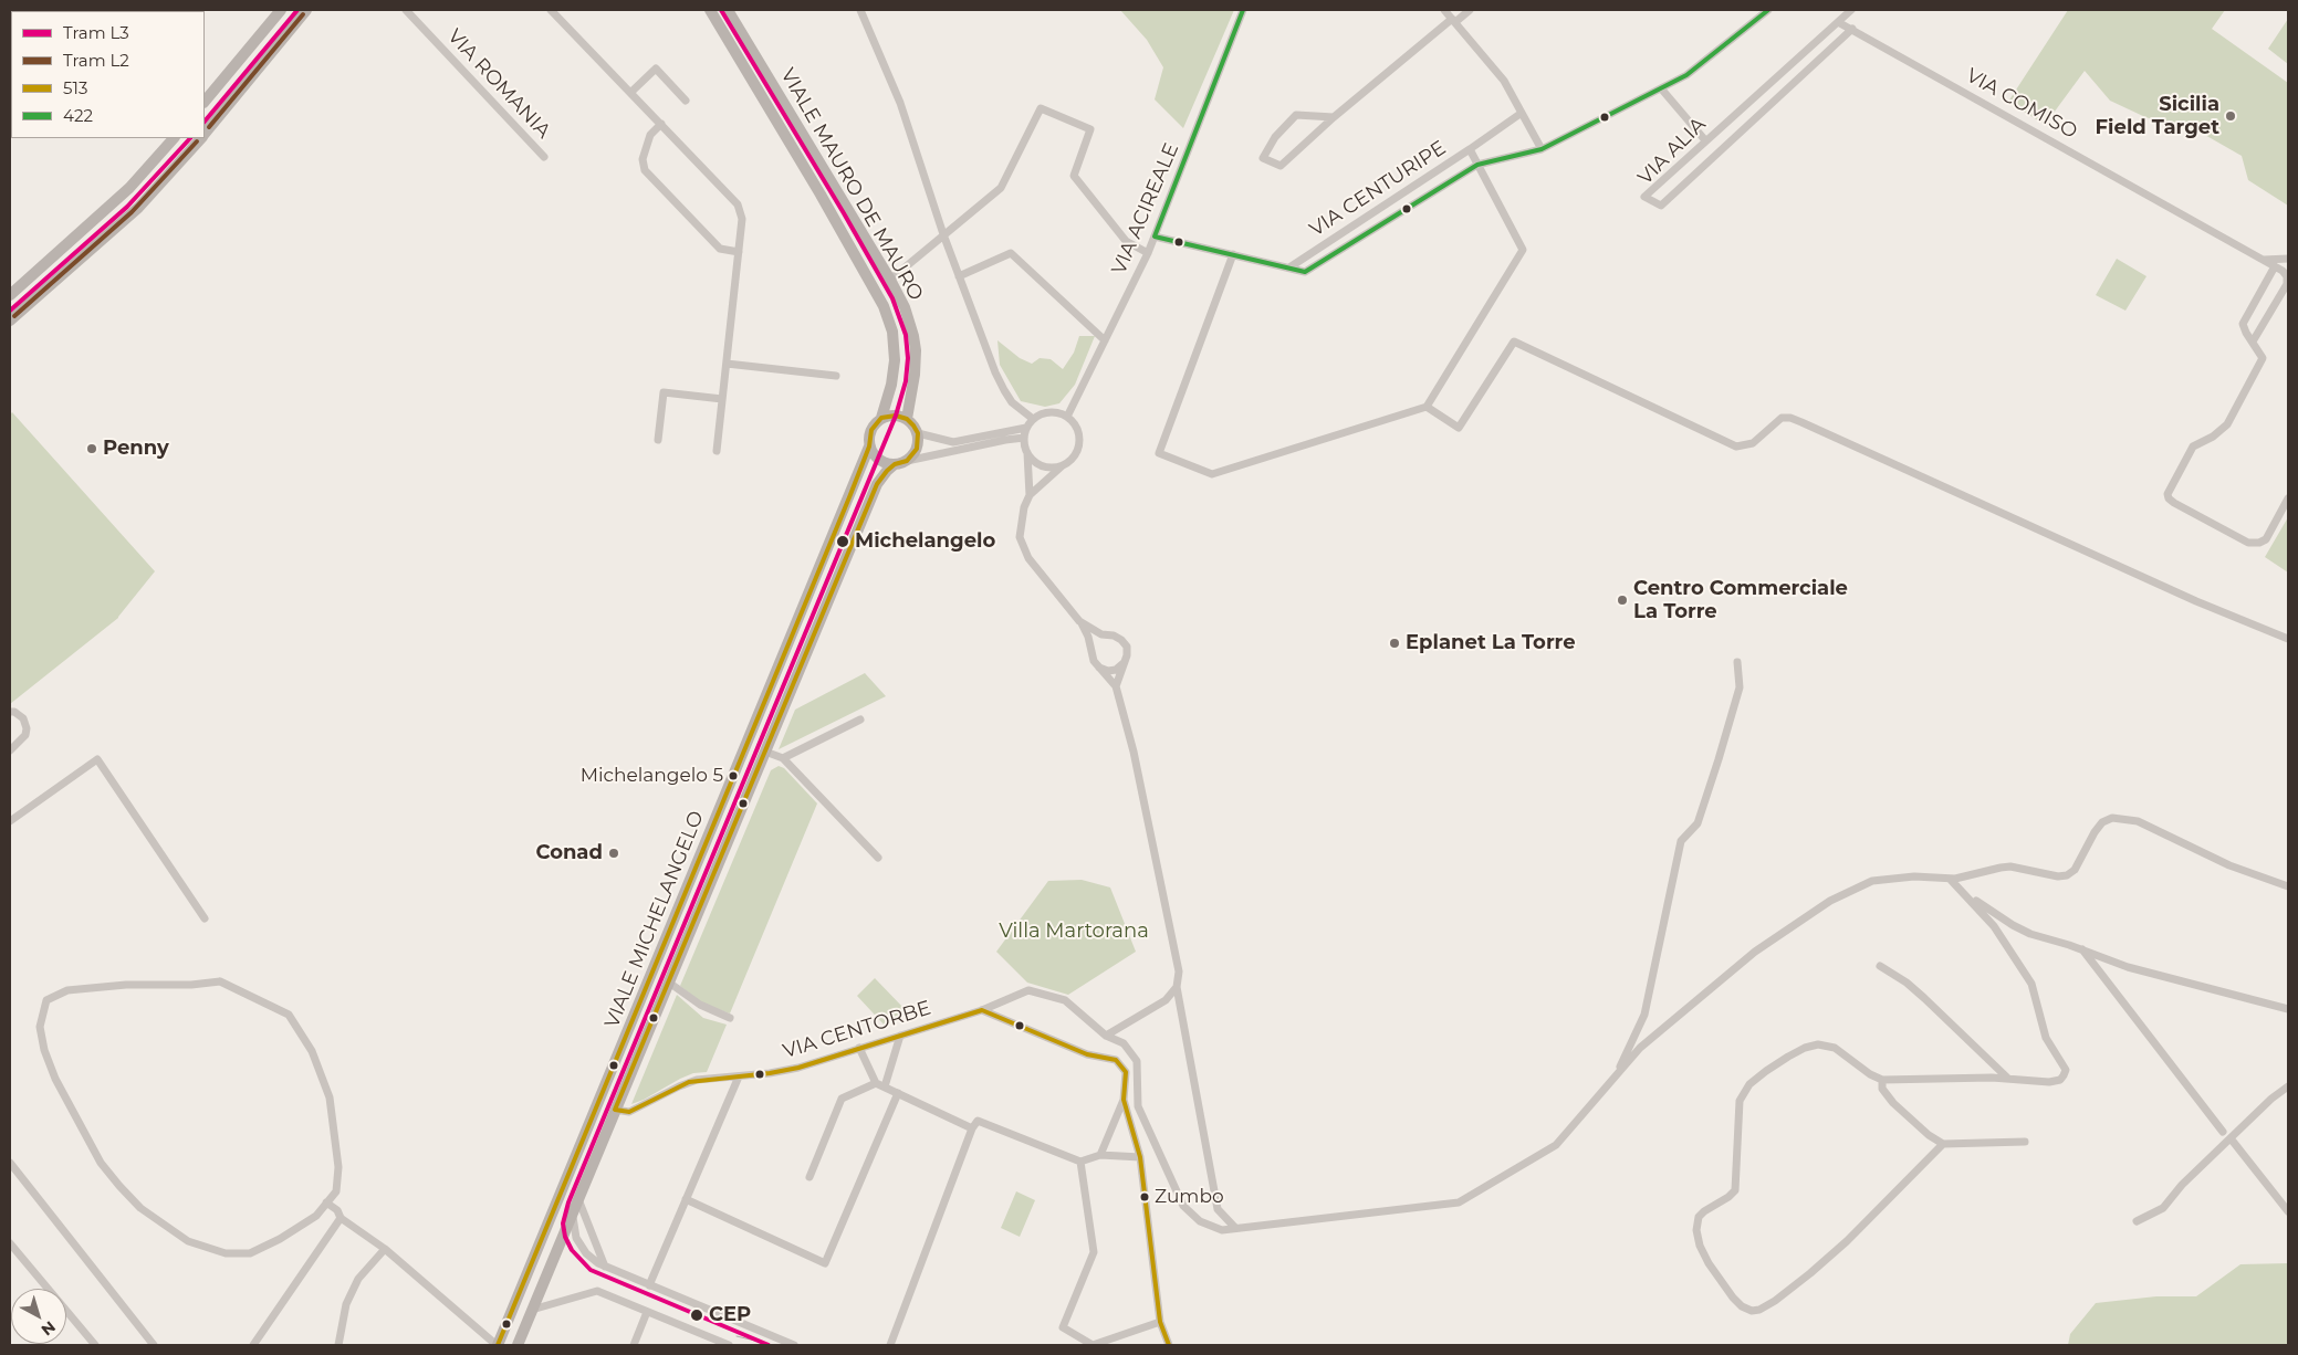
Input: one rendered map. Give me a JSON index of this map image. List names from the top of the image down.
{
  "streets": {
    "street": [
      "VIA ROMANIA",
      "VIA COMISO",
      "VIA ALIA",
      "VIALE MAURO DE MAURO",
      "VIA CENTURIPE",
      "VIA ACIREALE",
      "VIALE MICHELANGELO",
      "VIA CENTORBE"
    ]
  },
  "crossings": [
    ["VIA COMISO", "VIA ALIA"],
    ["VIALE MAURO DE MAURO", "VIALE MICHELANGELO"],
    ["VIALE MICHELANGELO", "VIA CENTORBE"]
  ],
  "parks": ["Villa Martorana"],
  "places": [
    "Sicilia Field Target",
    "Penny",
    "Michelangelo",
    "Centro Commerciale La Torre",
    "Eplanet La Torre",
    "Michelangelo 5",
    "Conad",
    "Zumbo",
    "CEP"
  ],
  "lines": [
    "tram line L3",
    "transit line 422",
    "tram line L2",
    "transit line 513"
  ],
  "legend": [
    "Tram L3",
    "Tram L2",
    "513",
    "422"
  ],
  "north": "bottom right"
}
